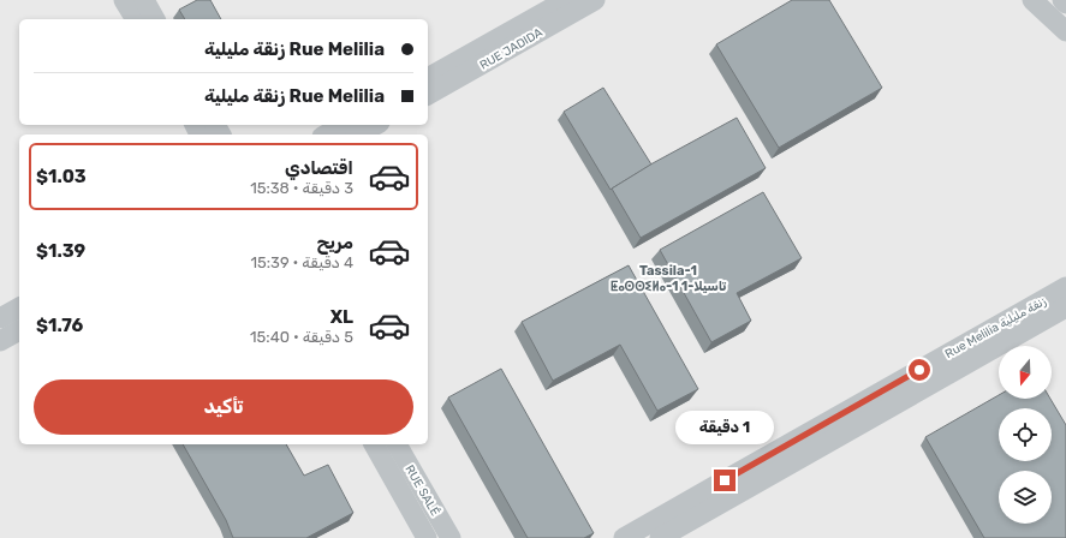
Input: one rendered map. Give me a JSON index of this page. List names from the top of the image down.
{
  "streets": {
    "street": ["RUE JADIDA", "Rue Melilia زنقة مليلية", "RUE SALÉ"]
  },
  "districts": ["Tassila-1 ⵟⴰⵙⵙⵉⵍⴰ-1 1-تاسيلا"],
  "north": "bottom",
  "page": {
    "banner": ["Rue Melilia زنقة مليلية", "Rue Melilia زنقة مليلية"],
    "list": [
      {
        "name": "اقتصادي",
        "note": "3 دقيقة · 15:38",
        "value": "$1.03"
      },
      {
        "name": "مريح",
        "note": "4 دقيقة · 15:39",
        "value": "$1.39"
      },
      {
        "name": "XL",
        "note": "5 دقيقة · 15:40",
        "value": "$1.76"
      }
    ],
    "buttons": "تأكيد",
    "bubble": "1 دقيقة"
  }
}
